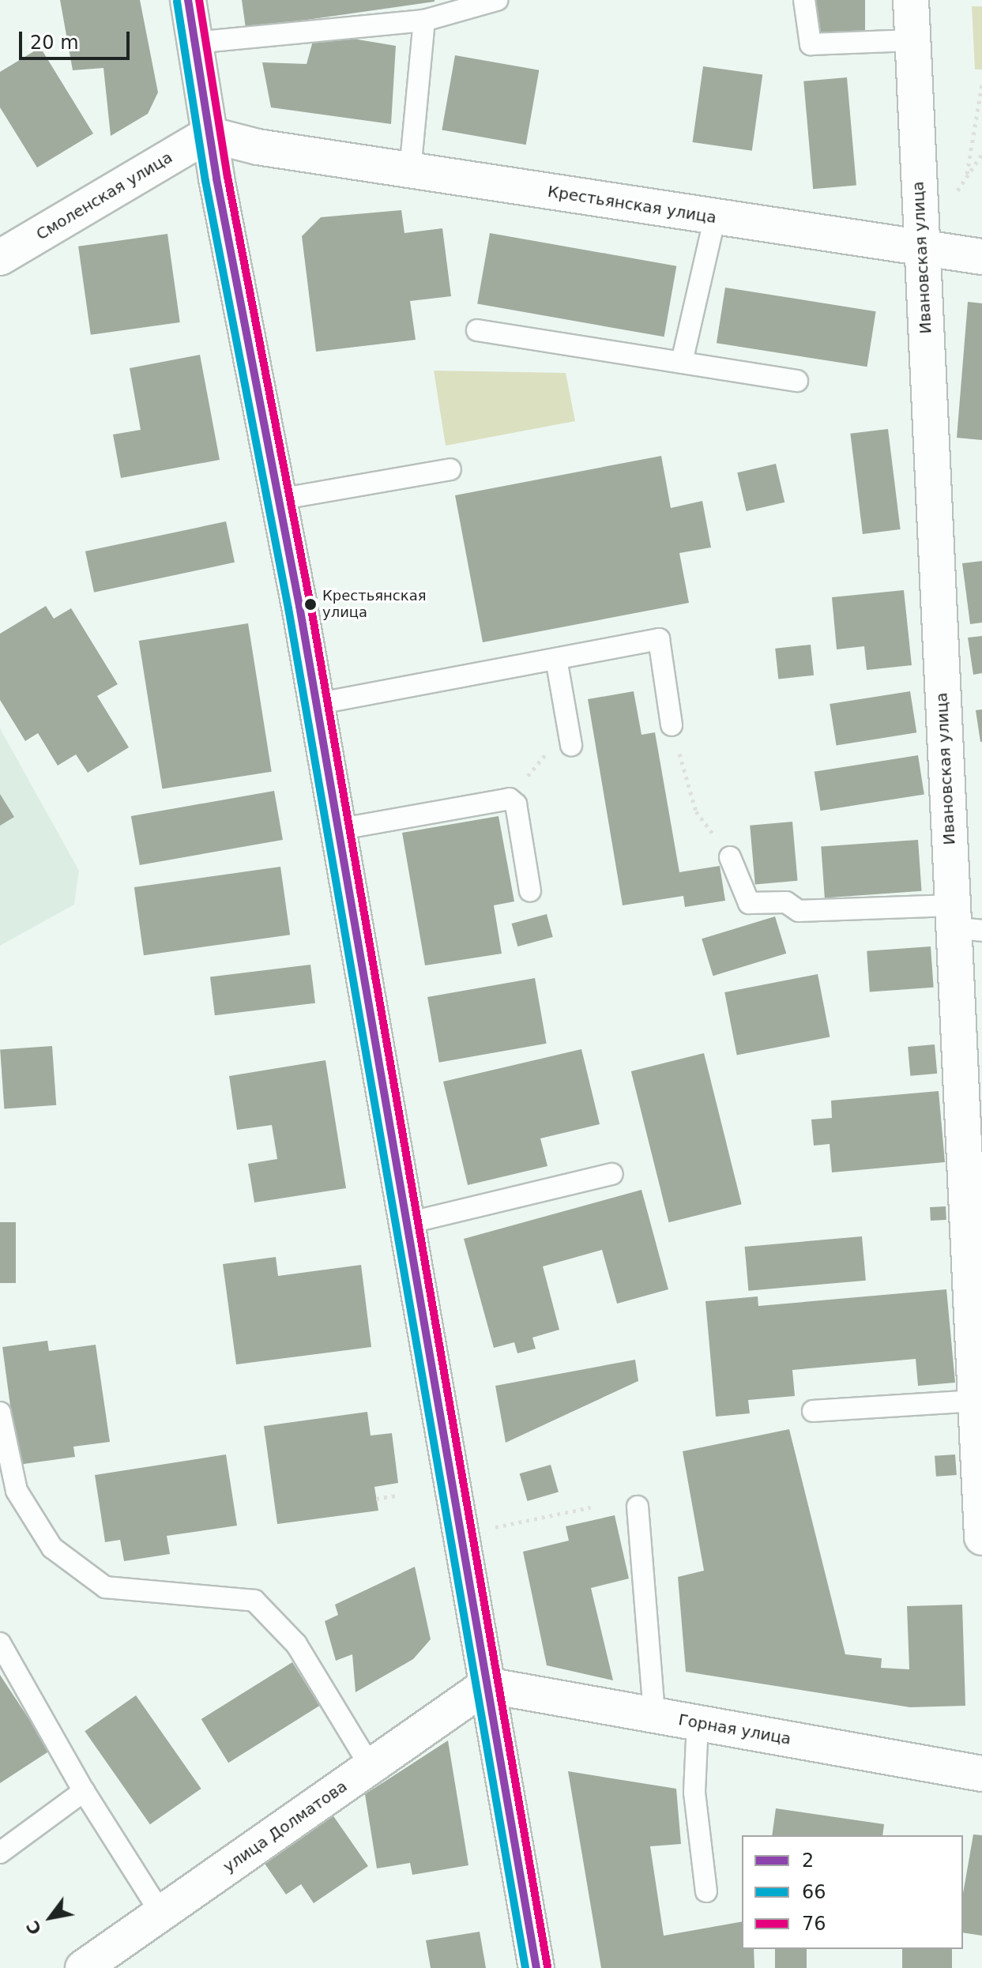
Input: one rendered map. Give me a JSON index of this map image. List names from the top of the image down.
{
  "streets": {
    "street": [
      "Смоленская улица",
      "Крестьянская улица",
      "Ивановская улица",
      "Горная улица",
      "улица Долматова"
    ]
  },
  "crossings": [
    ["Смоленская улица", "Крестьянская улица"],
    ["Крестьянская улица", "Ивановская улица"],
    ["Горная улица", "улица Долматова"]
  ],
  "places": ["Крестьянская улица"],
  "lines": ["transit line 2", "transit line 76", "transit line 66"],
  "legend": ["2", "66", "76"],
  "scale_bar": "20 m",
  "north": "bottom left"
}
